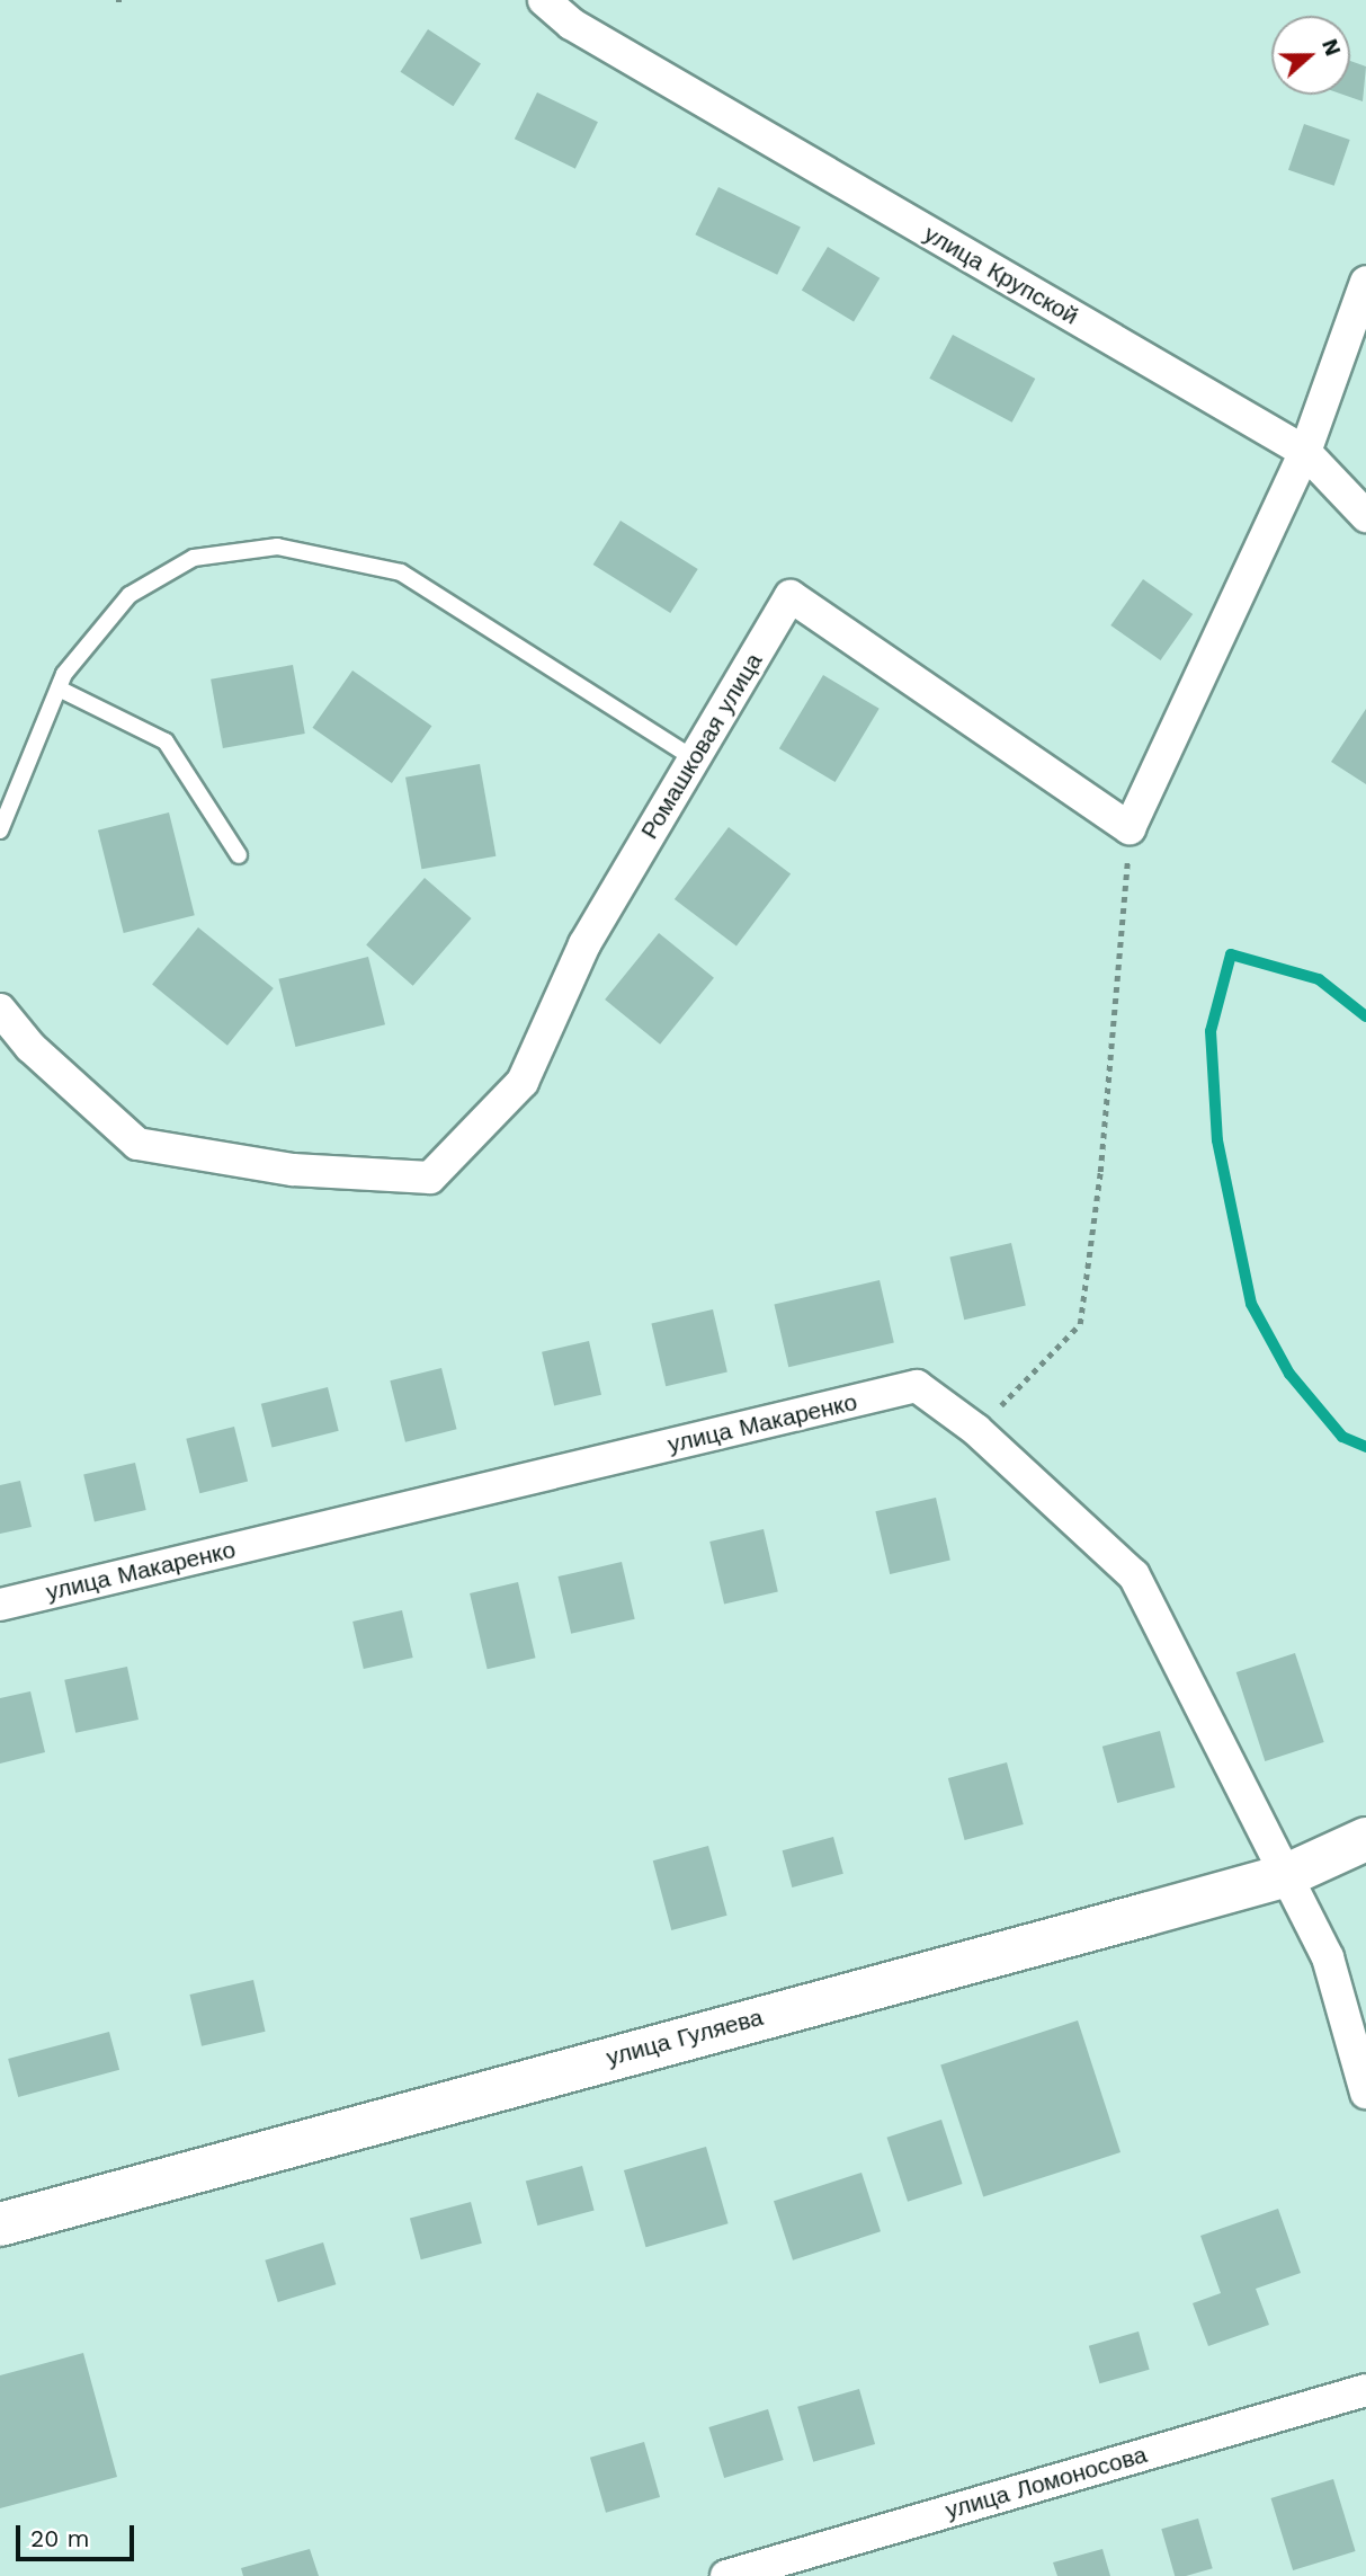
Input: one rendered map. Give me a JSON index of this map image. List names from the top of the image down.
{
  "streets": {
    "main road": ["улица Гуляева"],
    "street": [
      "улица Крупской",
      "Ромашковая улица",
      "улица Макаренко",
      "улица Ломоносова"
    ]
  },
  "crossings": [
    ["улица Макаренко", "улица Гуляева"]
  ],
  "scale_bar": "20 m",
  "north": "right"
}
